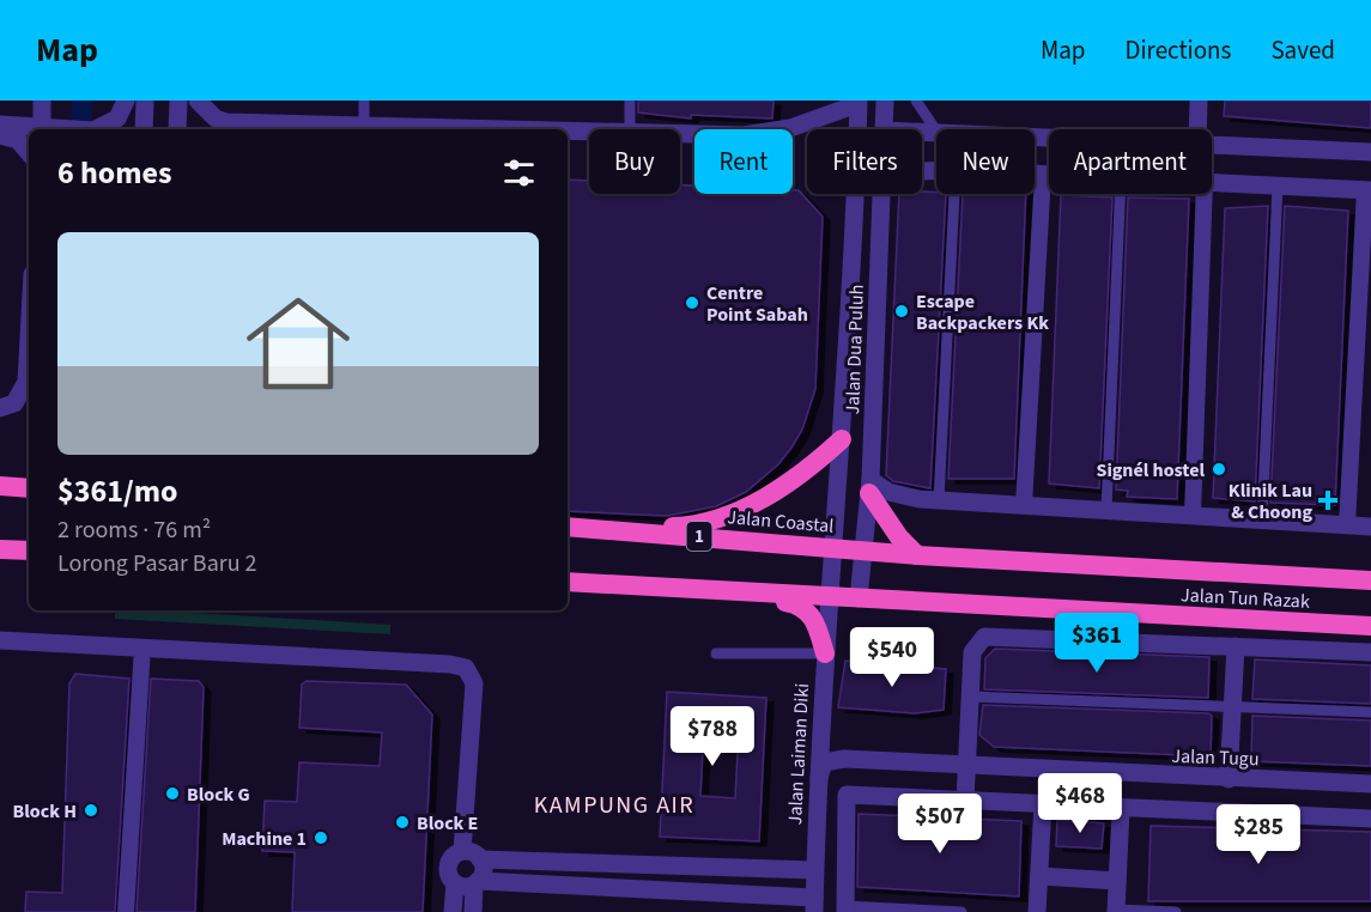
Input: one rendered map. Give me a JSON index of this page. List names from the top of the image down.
{
  "streets": {
    "highway": ["Jalan Coastal", "1", "Jalan Tun Razak"],
    "street": ["Jalan Dua Puluh", "Jalan Laiman Diki", "Jalan Tugu"]
  },
  "crossings": [
    ["Jalan Dua Puluh", "Jalan Coastal"],
    ["Jalan Dua Puluh", "Jalan Tun Razak"],
    ["Jalan Dua Puluh", "Jalan Laiman Diki"],
    ["Jalan Coastal", "Jalan Tun Razak"],
    ["Jalan Laiman Diki", "Jalan Tugu"]
  ],
  "districts": ["KAMPUNG AIR"],
  "places": {
    "other": [
      "Centre Point Sabah",
      "Escape Backpackers Kk",
      "Signél hostel",
      "Block G",
      "Block H",
      "Block E",
      "Machine 1"
    ],
    "health": ["Klinik Lau & Choong"]
  },
  "page": {
    "header": "Map",
    "nav": ["Map", "Directions", "Saved"],
    "chip": [
      "Buy",
      "Rent",
      "Filters",
      "New",
      "Apartment"
    ],
    "heading": "6 homes",
    "list": [
      {
        "name": "$361/mo",
        "note": "2 rooms · 76 m² · Lorong Pasar Baru 2"
      }
    ],
    "price": [
      "$361",
      "$540",
      "$788",
      "$468",
      "$507",
      "$285"
    ]
  }
}
